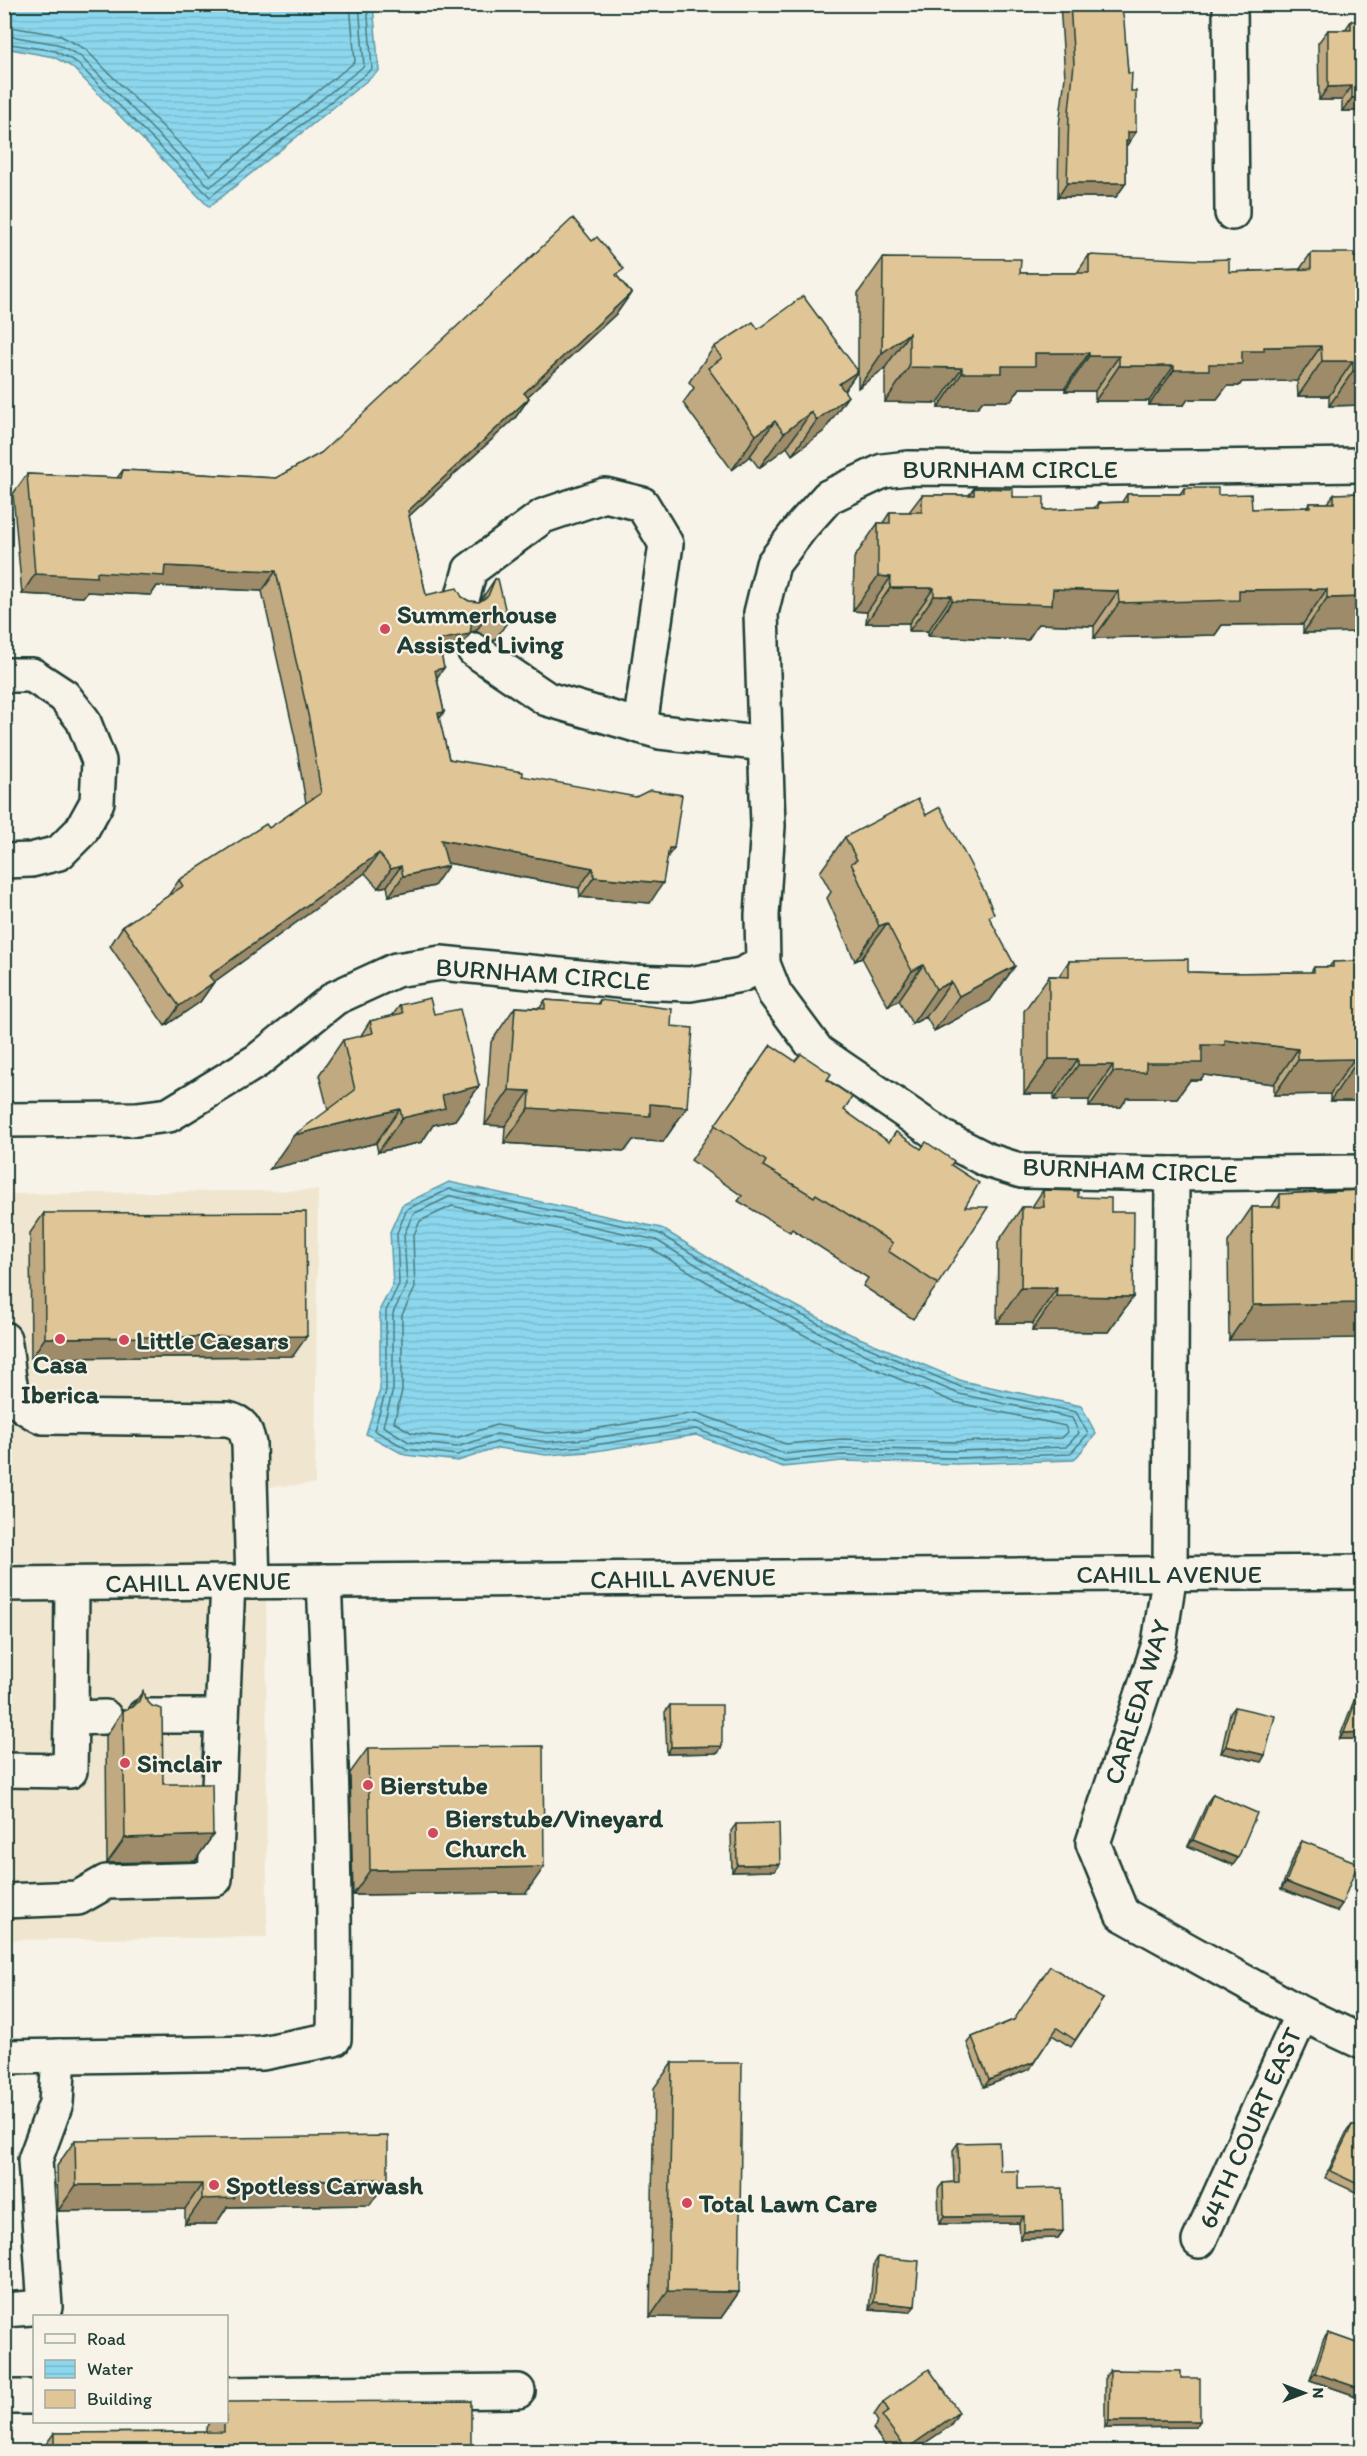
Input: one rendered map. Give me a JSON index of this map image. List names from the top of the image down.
{
  "streets": {
    "street": [
      "BURNHAM CIRCLE",
      "CAHILL AVENUE",
      "CARLEDA WAY",
      "64TH COURT EAST"
    ]
  },
  "crossings": [
    ["BURNHAM CIRCLE", "CARLEDA WAY"],
    ["CAHILL AVENUE", "CARLEDA WAY"],
    ["CARLEDA WAY", "64TH COURT EAST"]
  ],
  "places": [
    "Summerhouse Assisted Living",
    "Casa Iberica",
    "Little Caesars",
    "Sinclair",
    "Bierstube",
    "Bierstube/Vineyard Church",
    "Spotless Carwash",
    "Total Lawn Care"
  ],
  "legend": ["Road", "Water", "Building"],
  "north": "right"
}
